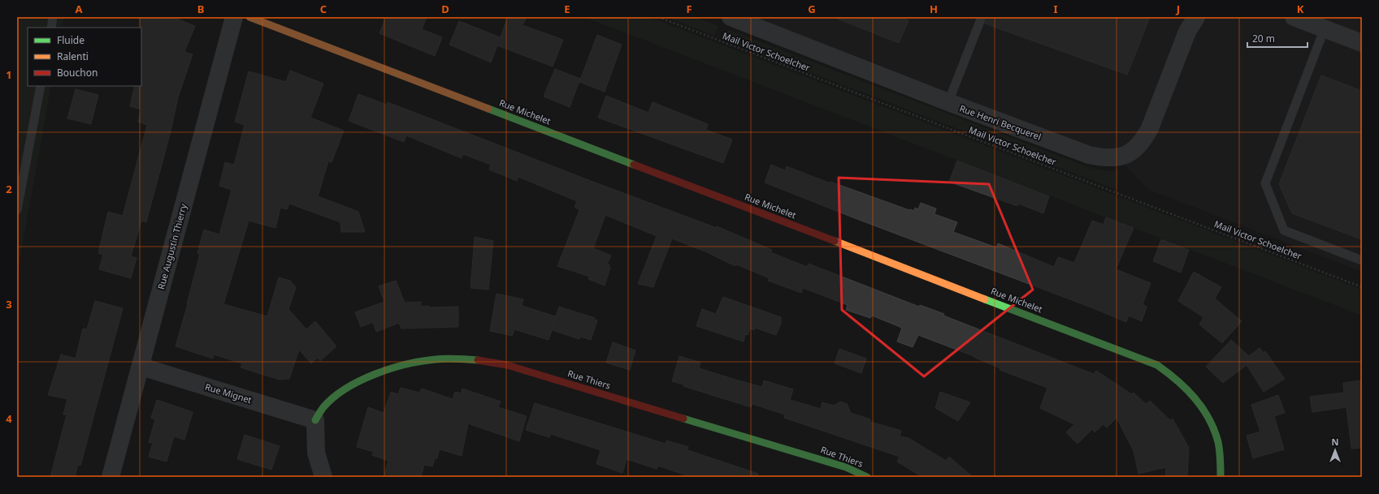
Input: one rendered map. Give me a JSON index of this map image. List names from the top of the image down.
{
  "streets": {
    "street": [
      "Rue Michelet",
      "Rue Henri Becquerel",
      "Rue Augustin Thierry",
      "Rue Thiers",
      "Rue Mignet"
    ],
    "path": ["Mail Victor Schoelcher"]
  },
  "crossings": [
    ["Rue Augustin Thierry", "Rue Mignet"],
    ["Rue Thiers", "Rue Mignet"]
  ],
  "legend": ["Fluide", "Ralenti", "Bouchon"],
  "scale_bar": "20 m",
  "north": "top",
  "grid": {
    "columns": [
      "A",
      "B",
      "C",
      "D",
      "E",
      "F",
      "G",
      "H",
      "I",
      "J",
      "K"
    ],
    "rows": [
      "1",
      "2",
      "3",
      "4"
    ]
  }
}
